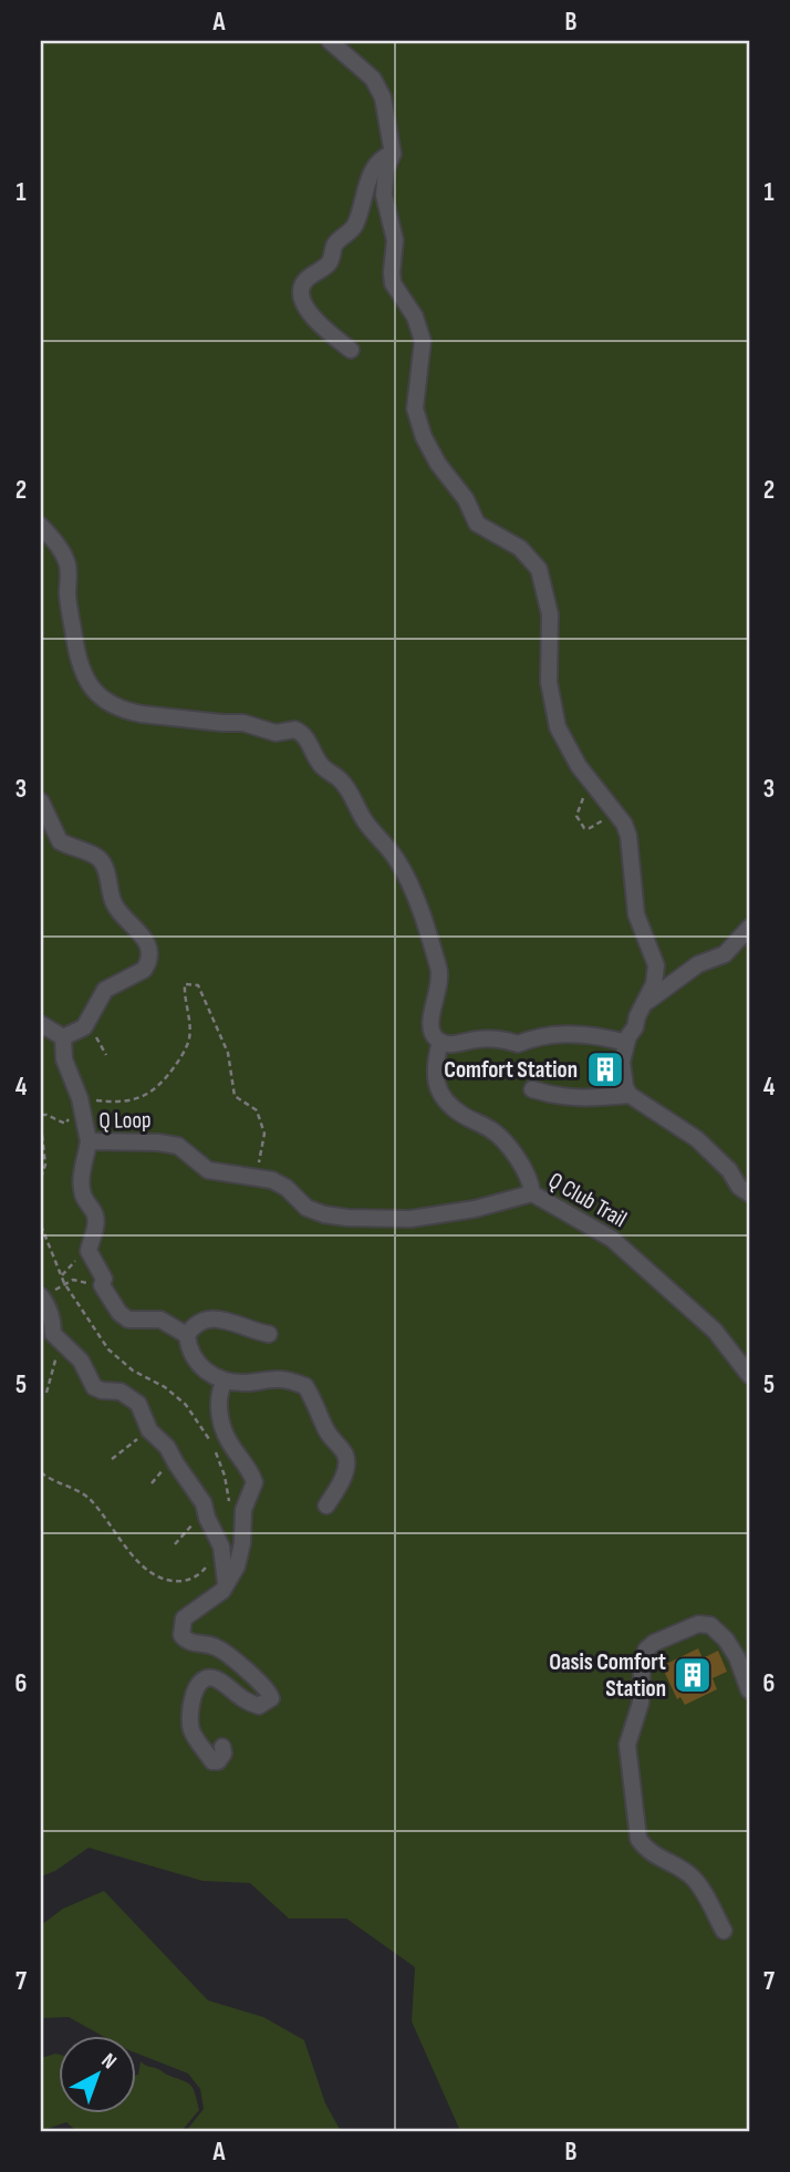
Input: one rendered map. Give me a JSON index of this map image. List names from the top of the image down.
{
  "streets": {
    "street": ["Q Loop", "Q Club Trail"]
  },
  "crossings": [
    ["Q Loop", "Q Club Trail"]
  ],
  "places": {
    "building": ["Comfort Station", "Oasis Comfort Station"]
  },
  "north": "top right",
  "grid": {
    "columns": ["A", "B"],
    "rows": [
      "1",
      "2",
      "3",
      "4",
      "5",
      "6",
      "7"
    ]
  }
}
